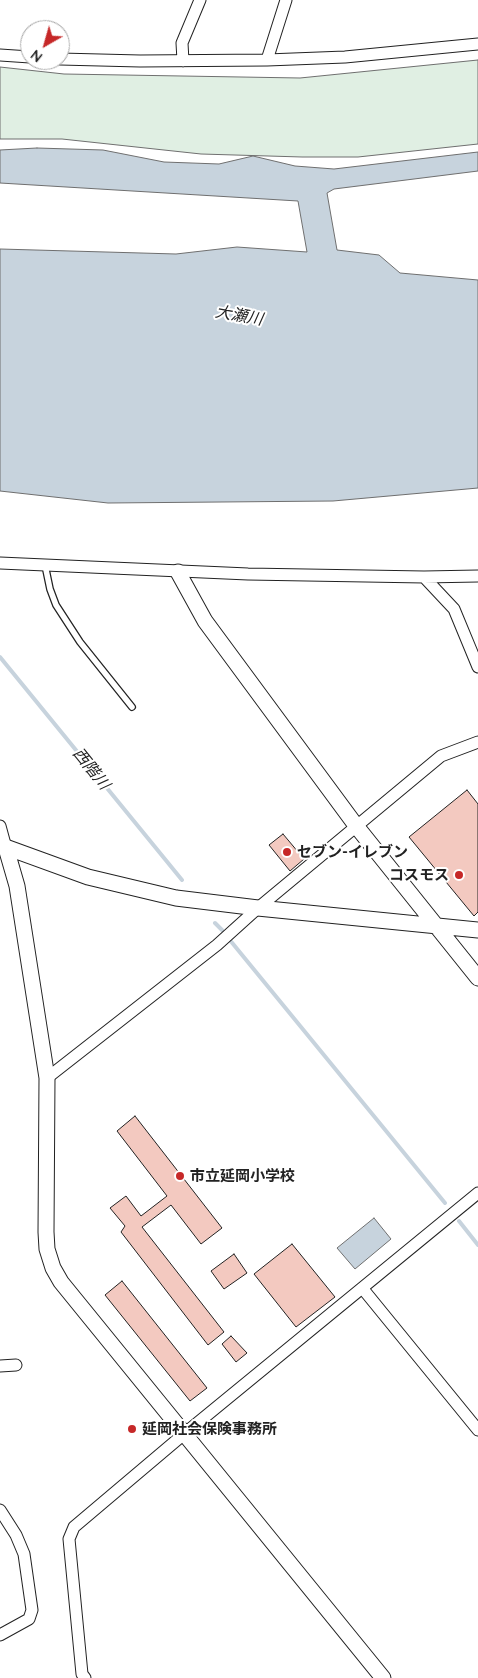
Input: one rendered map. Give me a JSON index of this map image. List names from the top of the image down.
{
  "water": ["大瀬川", "西階川"],
  "places": [
    "セブン-イレブン",
    "コスモス",
    "市立延岡小学校",
    "延岡社会保険事務所"
  ],
  "north": "bottom left"
}
